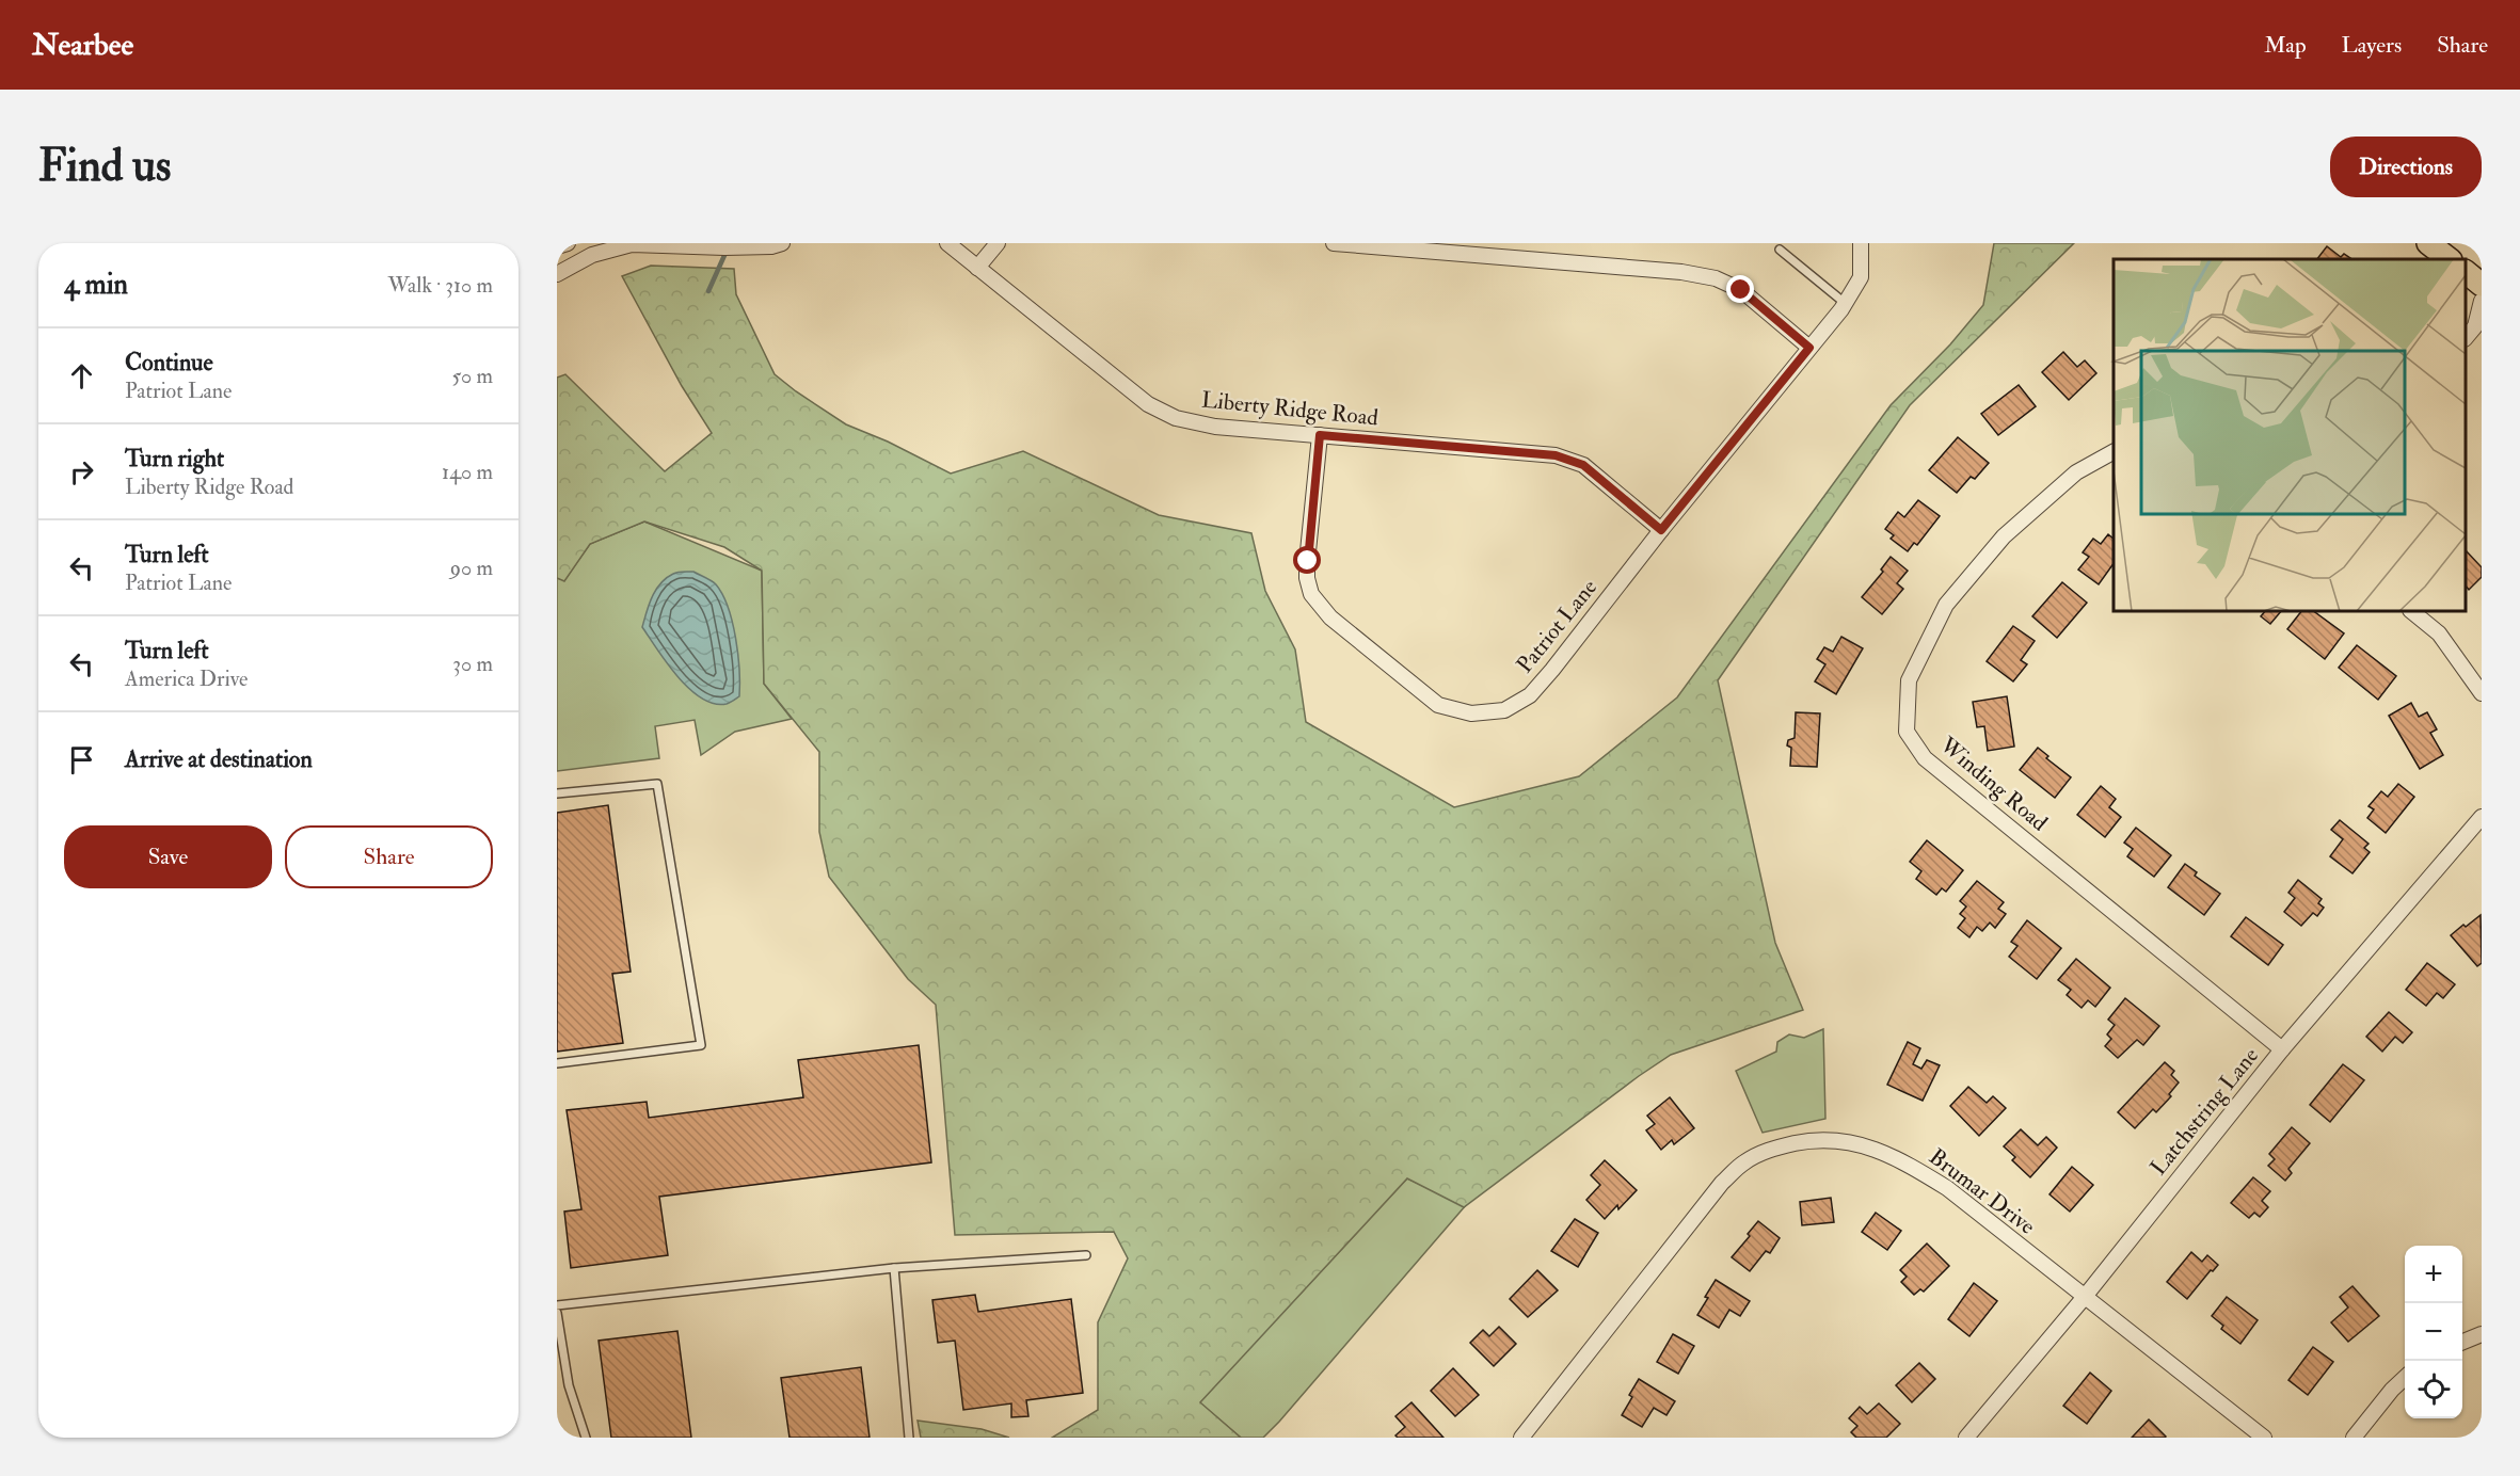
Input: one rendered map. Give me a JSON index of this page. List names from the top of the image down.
{
  "streets": {
    "street": [
      "Liberty Ridge Road",
      "Patriot Lane",
      "Winding Road",
      "Latchstring Lane",
      "Brumar Drive"
    ]
  },
  "crossings": [
    ["Liberty Ridge Road", "Patriot Lane"],
    ["Winding Road", "Latchstring Lane"],
    ["Latchstring Lane", "Brumar Drive"]
  ],
  "page": {
    "header": "Nearbee",
    "nav": ["Map", "Layers", "Share"],
    "buttons": [
      "Directions",
      ["Save", "Share"]
    ],
    "title": "Find us",
    "heading": ["4 min", "Walk · 310 m"],
    "list": [
      ["Continue", "Patriot Lane", "50 m"],
      ["Turn right", "Liberty Ridge Road", "140 m"],
      ["Turn left", "Patriot Lane", "90 m"],
      ["Turn left", "America Drive", "30 m"],
      "Arrive at destination"
    ],
    "map_buttons": ["+", "−"]
  }
}
